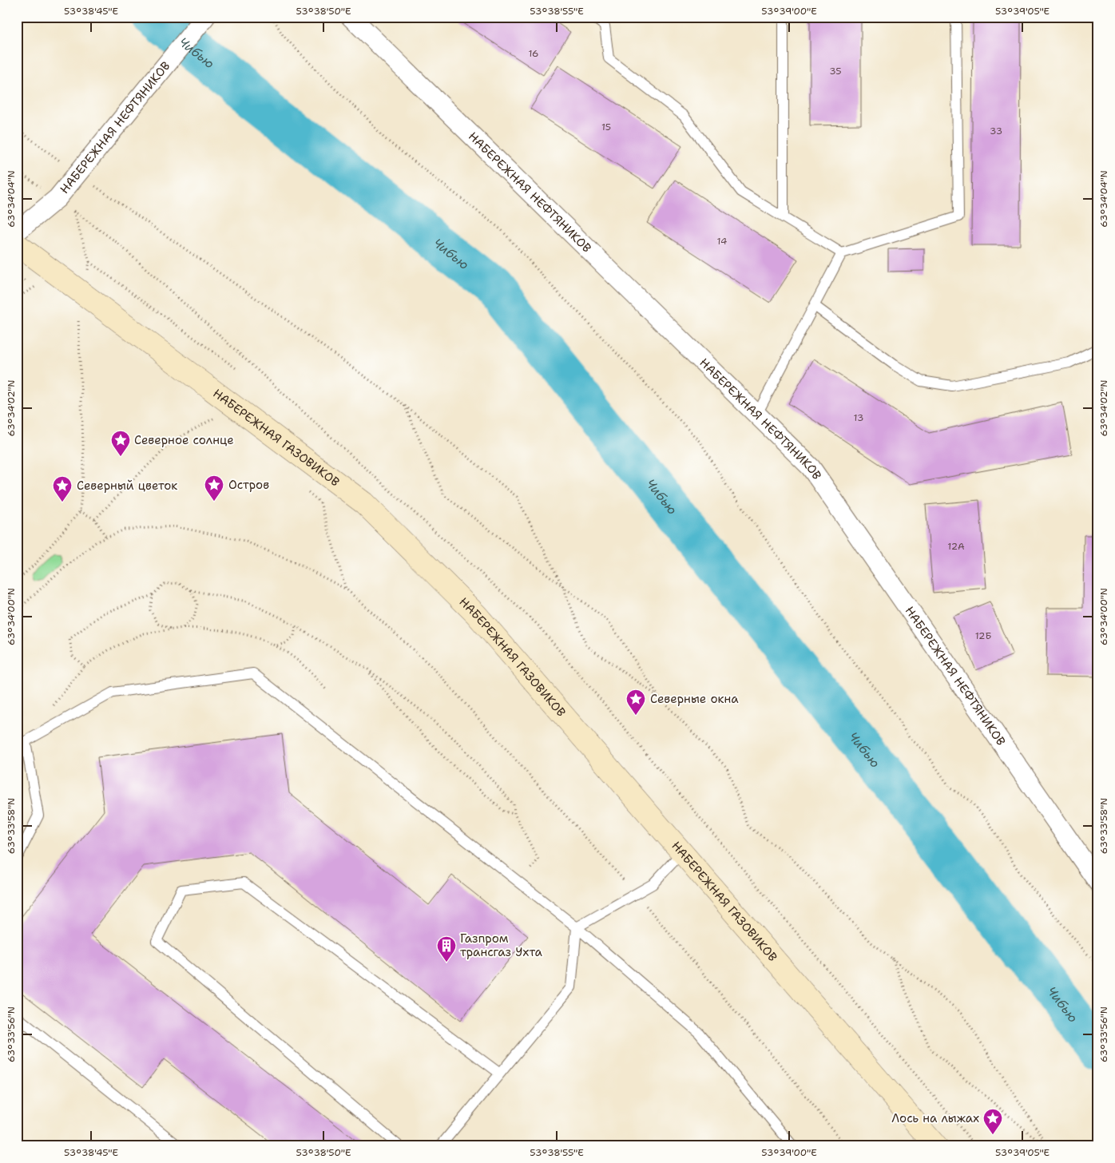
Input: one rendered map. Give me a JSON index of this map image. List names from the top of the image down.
{
  "streets": {
    "main road": ["НАБЕРЕЖНАЯ ГАЗОВИКОВ"],
    "street": ["НАБЕРЕЖНАЯ НЕФТЯНИКОВ"]
  },
  "water": ["Чибью"],
  "places": {
    "place": [
      "Северное солнце",
      "Остров",
      "Северный цветок",
      "Северные окна",
      "Лось на лыжах"
    ],
    "building": ["Газпром трансгаз Ухта"]
  },
  "house_numbers": [
    "16",
    "35",
    "15",
    "33",
    "14",
    "13",
    "12А",
    "12Б"
  ],
  "coordinates": [
    "53°38'45\"E",
    "53°38'50\"E",
    "53°38'55\"E",
    "53°39'00\"E",
    "53°39'05\"E",
    "63°34'04\"N",
    "63°34'02\"N",
    "63°34'00\"N",
    "63°33'58\"N",
    "63°33'56\"N"
  ]
}
